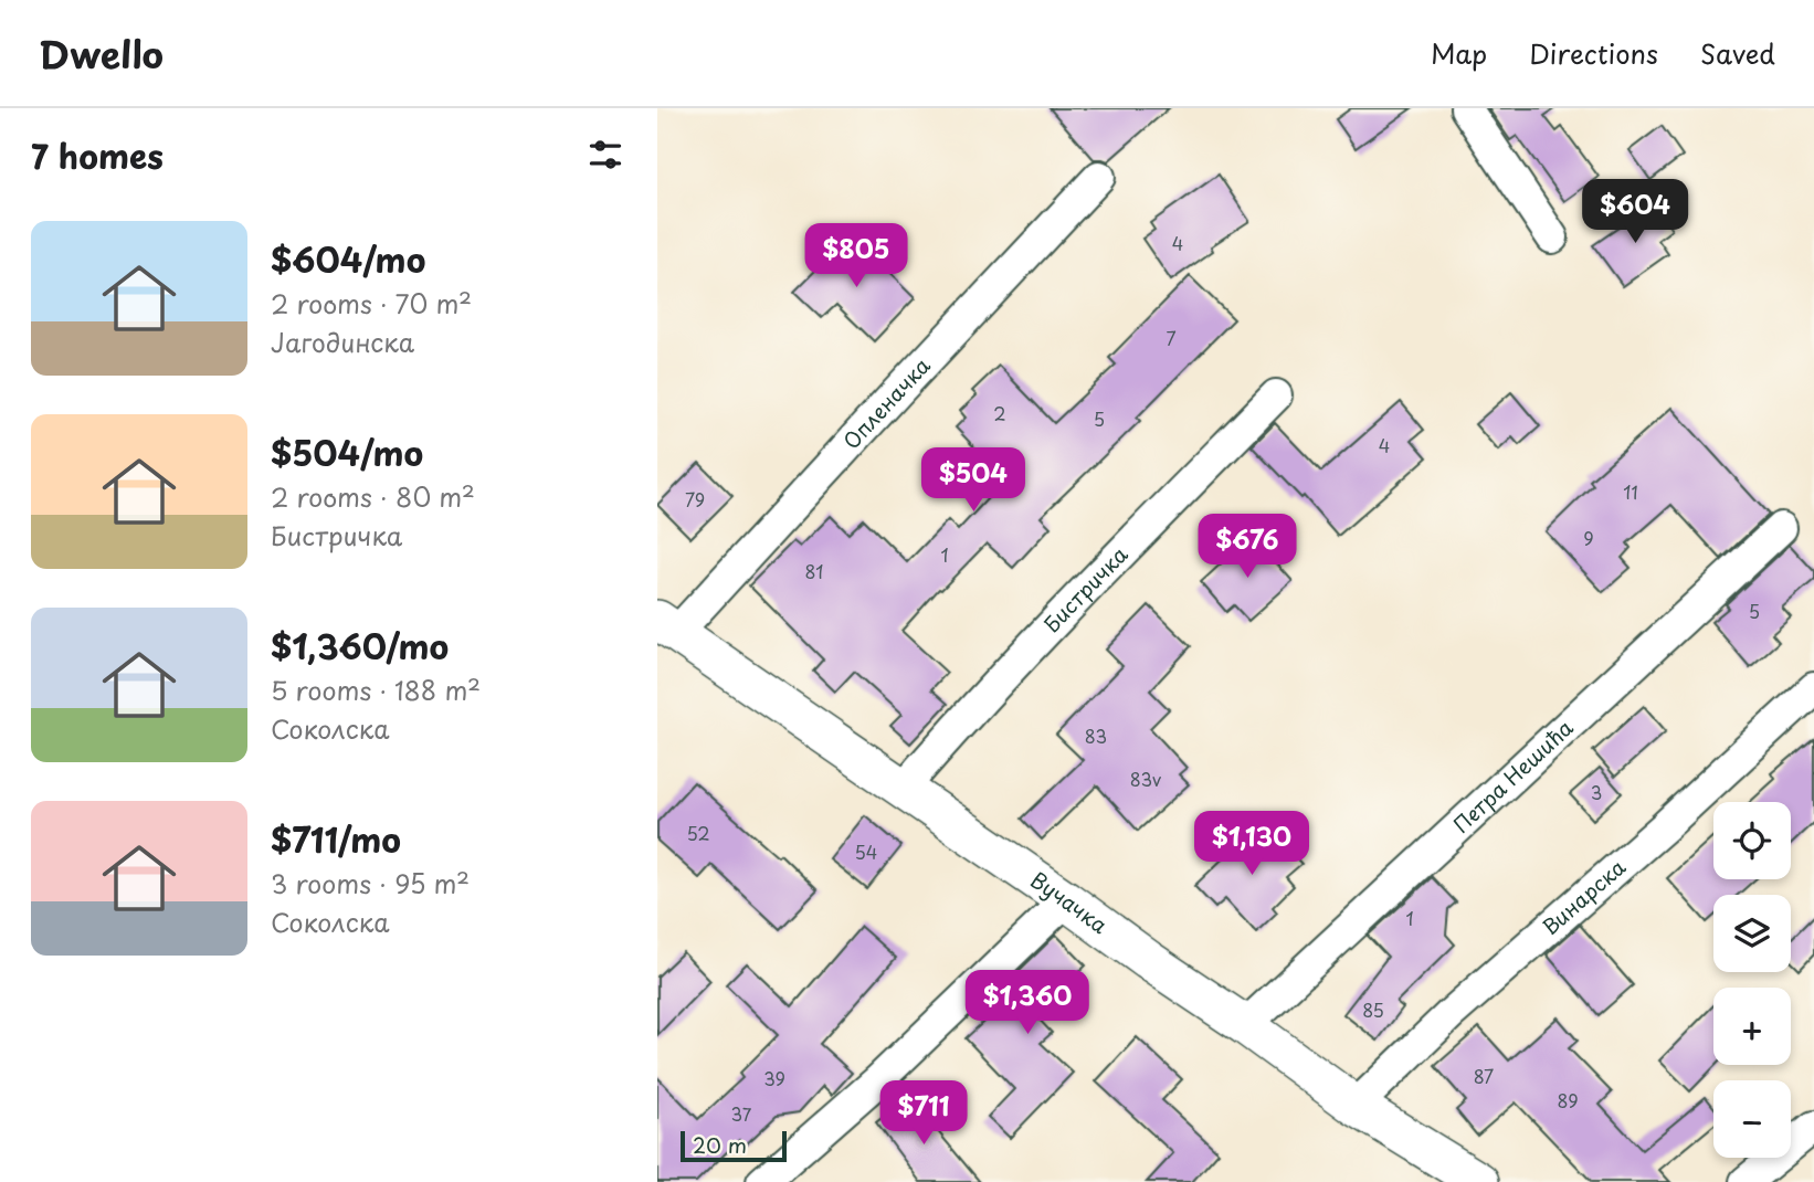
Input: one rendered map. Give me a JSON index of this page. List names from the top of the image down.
{
  "streets": {
    "street": [
      "Опленачка",
      "Бистричка",
      "Петра Нешића",
      "Винарска",
      "Вучачка"
    ]
  },
  "crossings": [
    ["Опленачка", "Вучачка"],
    ["Бистричка", "Вучачка"],
    ["Петра Нешића", "Вучачка"],
    ["Винарска", "Вучачка"]
  ],
  "house_numbers": [
    "4",
    "7",
    "2",
    "5",
    "4",
    "11",
    "79",
    "9",
    "1",
    "81",
    "5",
    "83",
    "83v",
    "3",
    "52",
    "54",
    "1",
    "85",
    "87",
    "39",
    "89",
    "37"
  ],
  "scale_bar": "20 m",
  "page": {
    "header": "Dwello",
    "nav": ["Map", "Directions", "Saved"],
    "heading": "7 homes",
    "price": [
      "$604",
      "$805",
      "$504",
      "$676",
      "$1,130",
      "$1,360",
      "$711"
    ],
    "list": [
      {
        "name": "$604/mo",
        "note": "2 rooms · 70 m² · Јагодинска"
      },
      {
        "name": "$504/mo",
        "note": "2 rooms · 80 m² · Бистричка"
      },
      {
        "name": "$1,360/mo",
        "note": "5 rooms · 188 m² · Соколска"
      },
      {
        "name": "$711/mo",
        "note": "3 rooms · 95 m² · Соколска"
      }
    ],
    "map_buttons": ["+", "−"],
    "scale": "20 m"
  }
}
